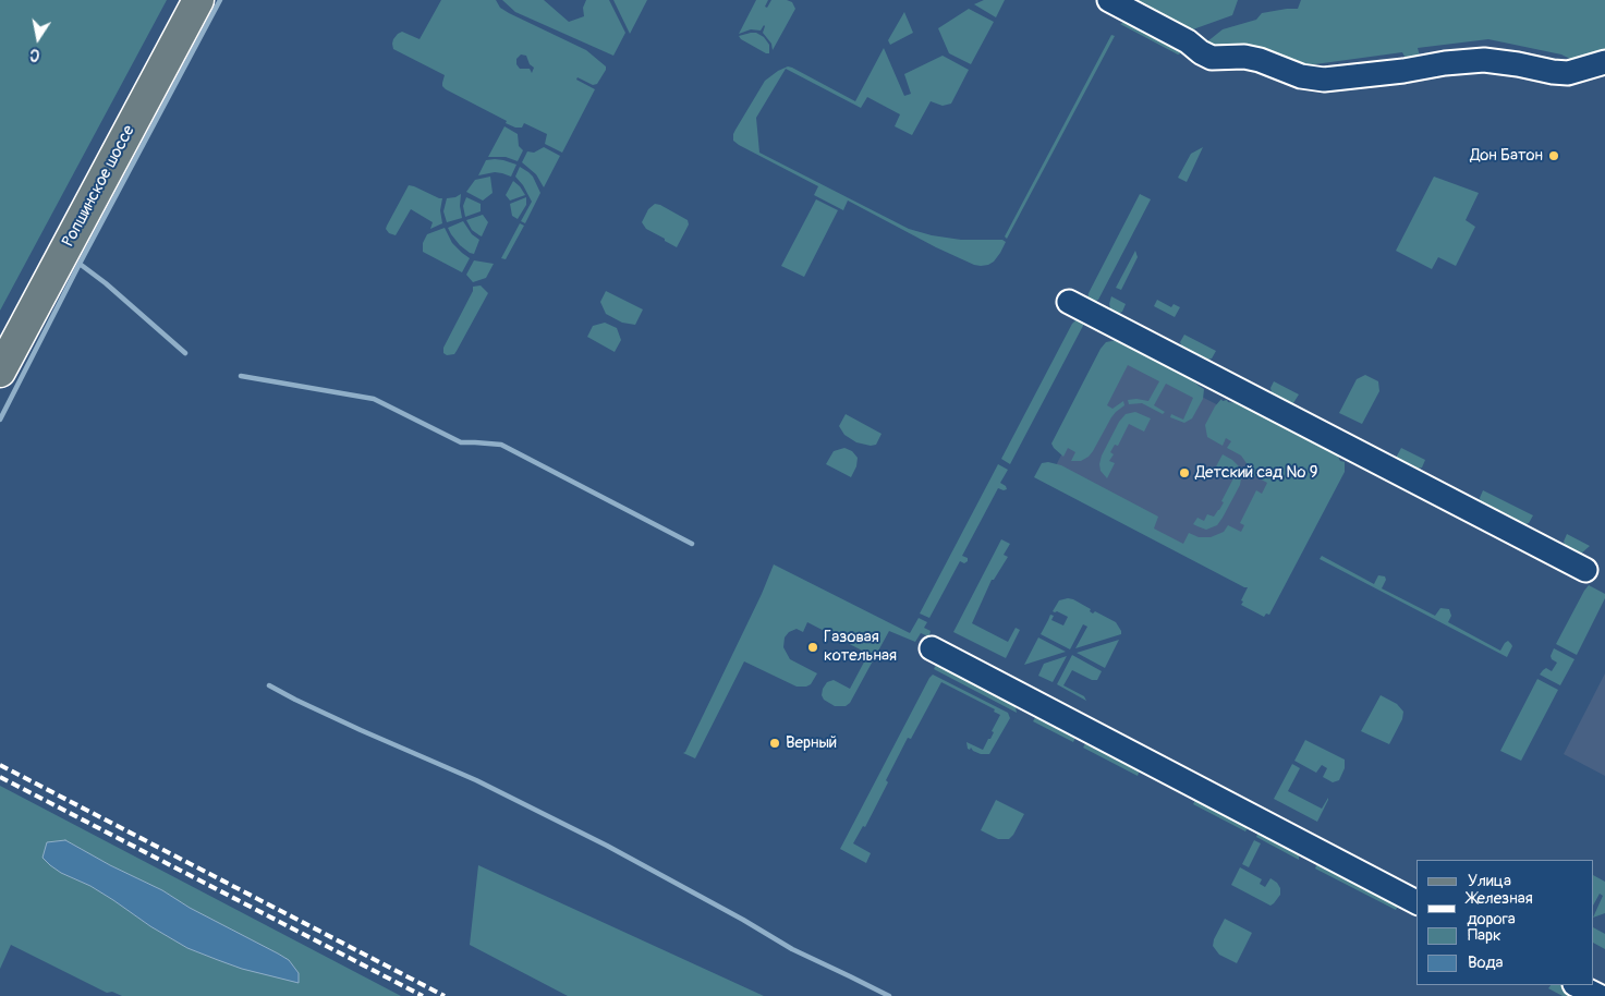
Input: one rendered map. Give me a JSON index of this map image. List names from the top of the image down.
{
  "streets": {
    "main road": ["Ропшинское шоссе"]
  },
  "places": [
    "Дон Батон",
    "Детский сад № 9",
    "Газовая котельная",
    "Верный"
  ],
  "legend": [
    "Улица",
    "Железная дорога",
    "Парк",
    "Вода"
  ],
  "north": "bottom"
}
